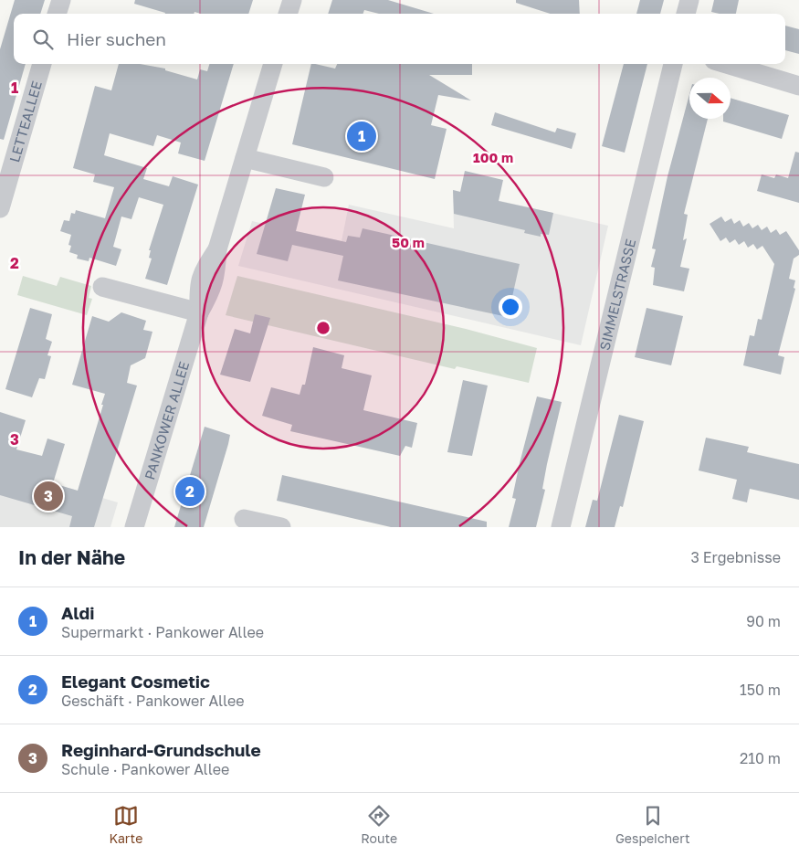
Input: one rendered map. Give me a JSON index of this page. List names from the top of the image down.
{
  "streets": {
    "street": ["LETTEALLEE", "SIMMELSTRASSE", "PANKOWER ALLEE"]
  },
  "north": "right",
  "page": {
    "search": "Hier suchen",
    "pins": ["1", "2", "3"],
    "heading": ["In der Nähe", "3 Ergebnisse"],
    "list": [
      {
        "mark": "1",
        "name": "Aldi",
        "note": "Supermarkt · Pankower Allee",
        "value": "90 m"
      },
      {
        "mark": "2",
        "name": "Elegant Cosmetic",
        "note": "Geschäft · Pankower Allee",
        "value": "150 m"
      },
      {
        "mark": "3",
        "name": "Reginhard-Grundschule",
        "note": "Schule · Pankower Allee",
        "value": "210 m"
      }
    ],
    "nav": ["Karte", "Route", "Gespeichert"]
  },
  "grid": {
    "rows": ["1", "2", "3"]
  },
  "rings": ["100 m", "50 m"]
}
